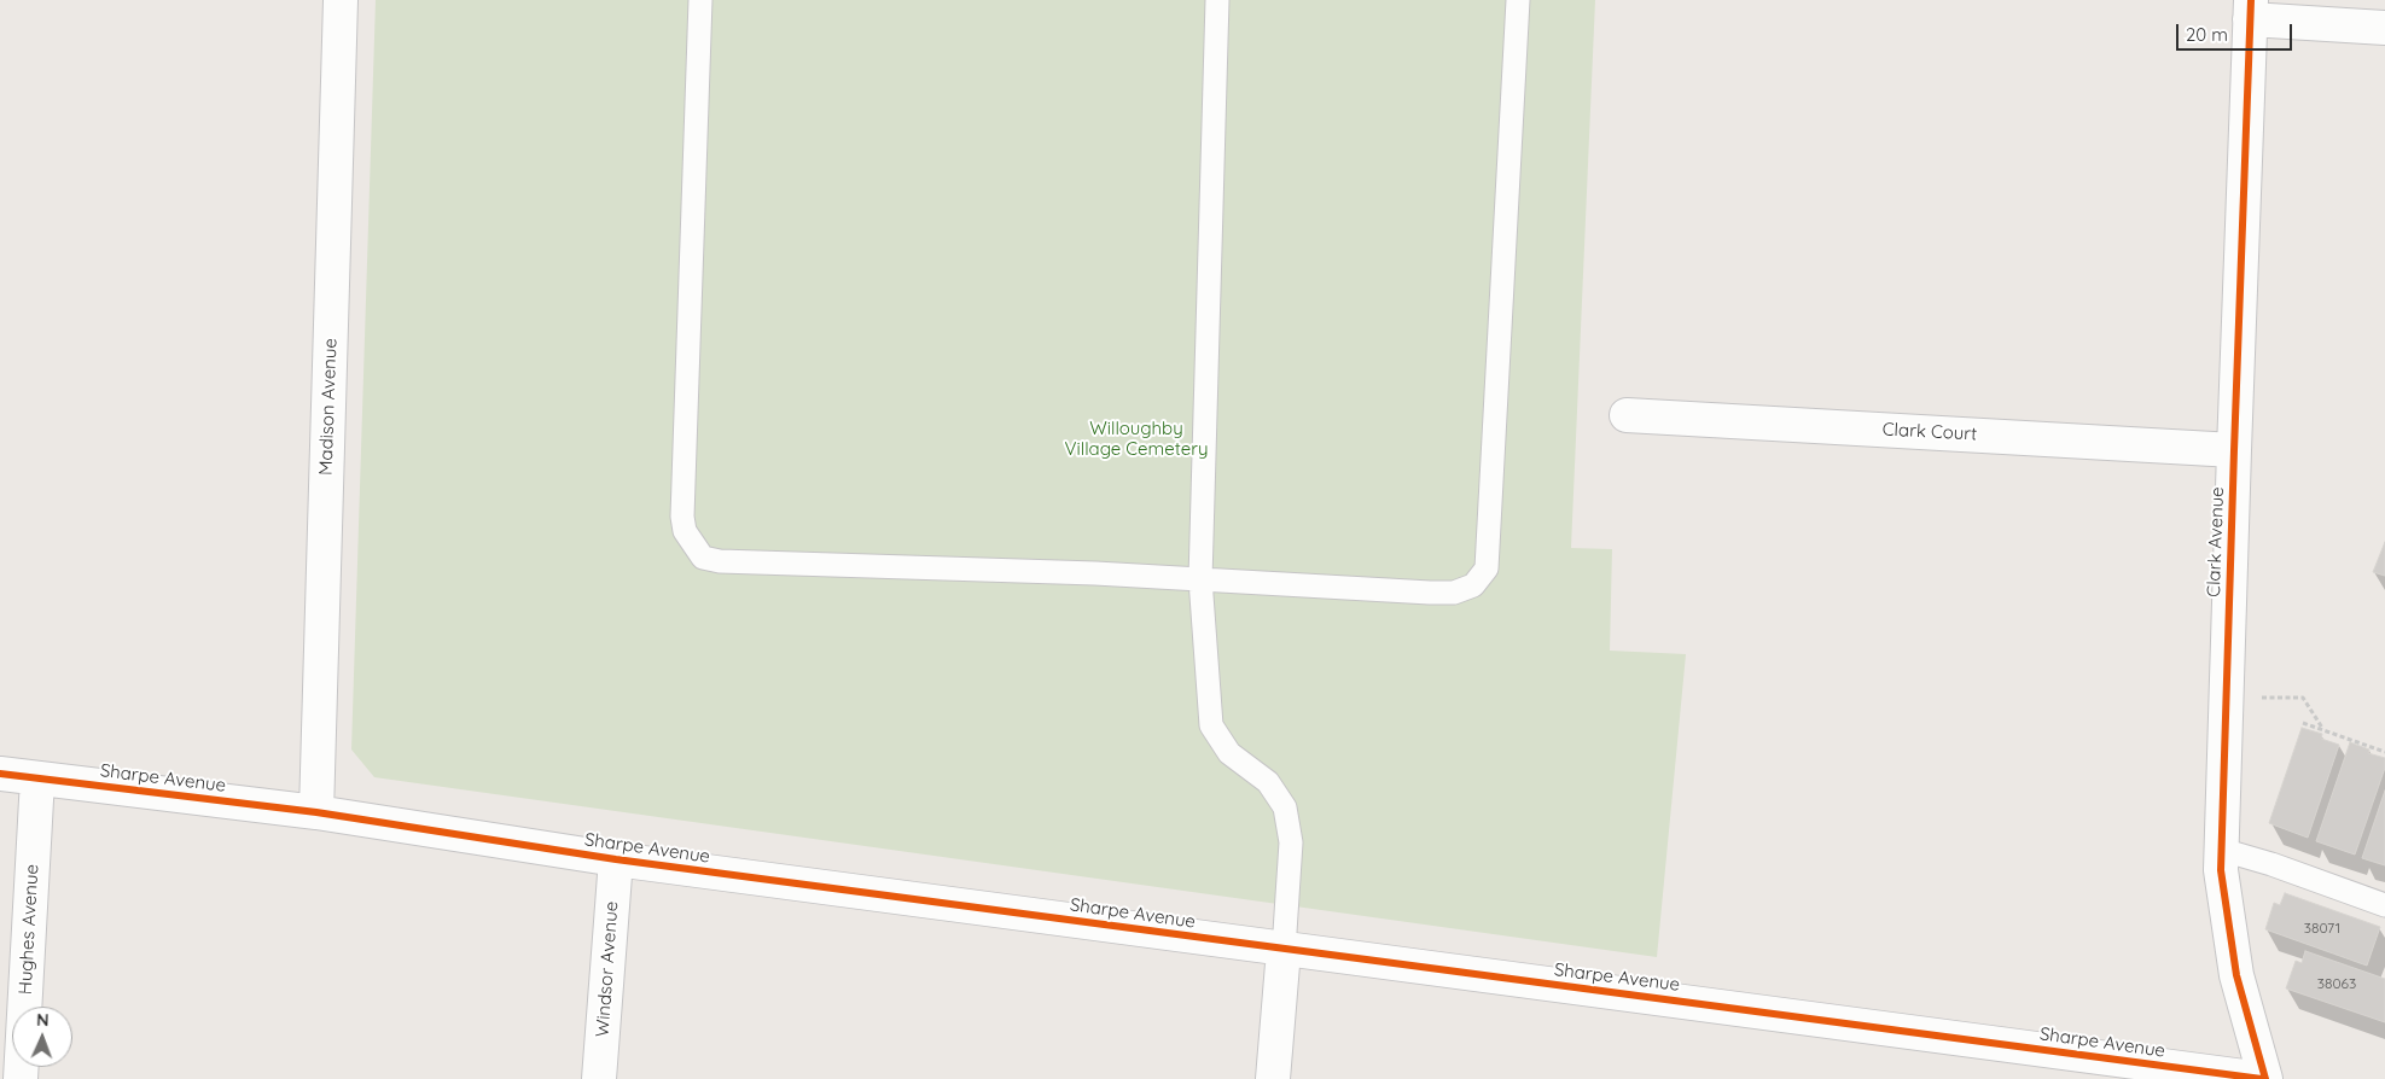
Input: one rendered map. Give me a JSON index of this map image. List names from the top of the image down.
{
  "streets": {
    "street": [
      "Madison Avenue",
      "Clark Court",
      "Clark Avenue",
      "Sharpe Avenue",
      "Hughes Avenue",
      "Windsor Avenue"
    ]
  },
  "crossings": [
    ["Madison Avenue", "Sharpe Avenue"],
    ["Clark Court", "Clark Avenue"],
    ["Clark Avenue", "Sharpe Avenue"],
    ["Sharpe Avenue", "Hughes Avenue"],
    ["Sharpe Avenue", "Windsor Avenue"]
  ],
  "parks": ["Willoughby Village Cemetery"],
  "house_numbers": ["38071", "38063"],
  "scale_bar": "20 m",
  "north": "top"
}
